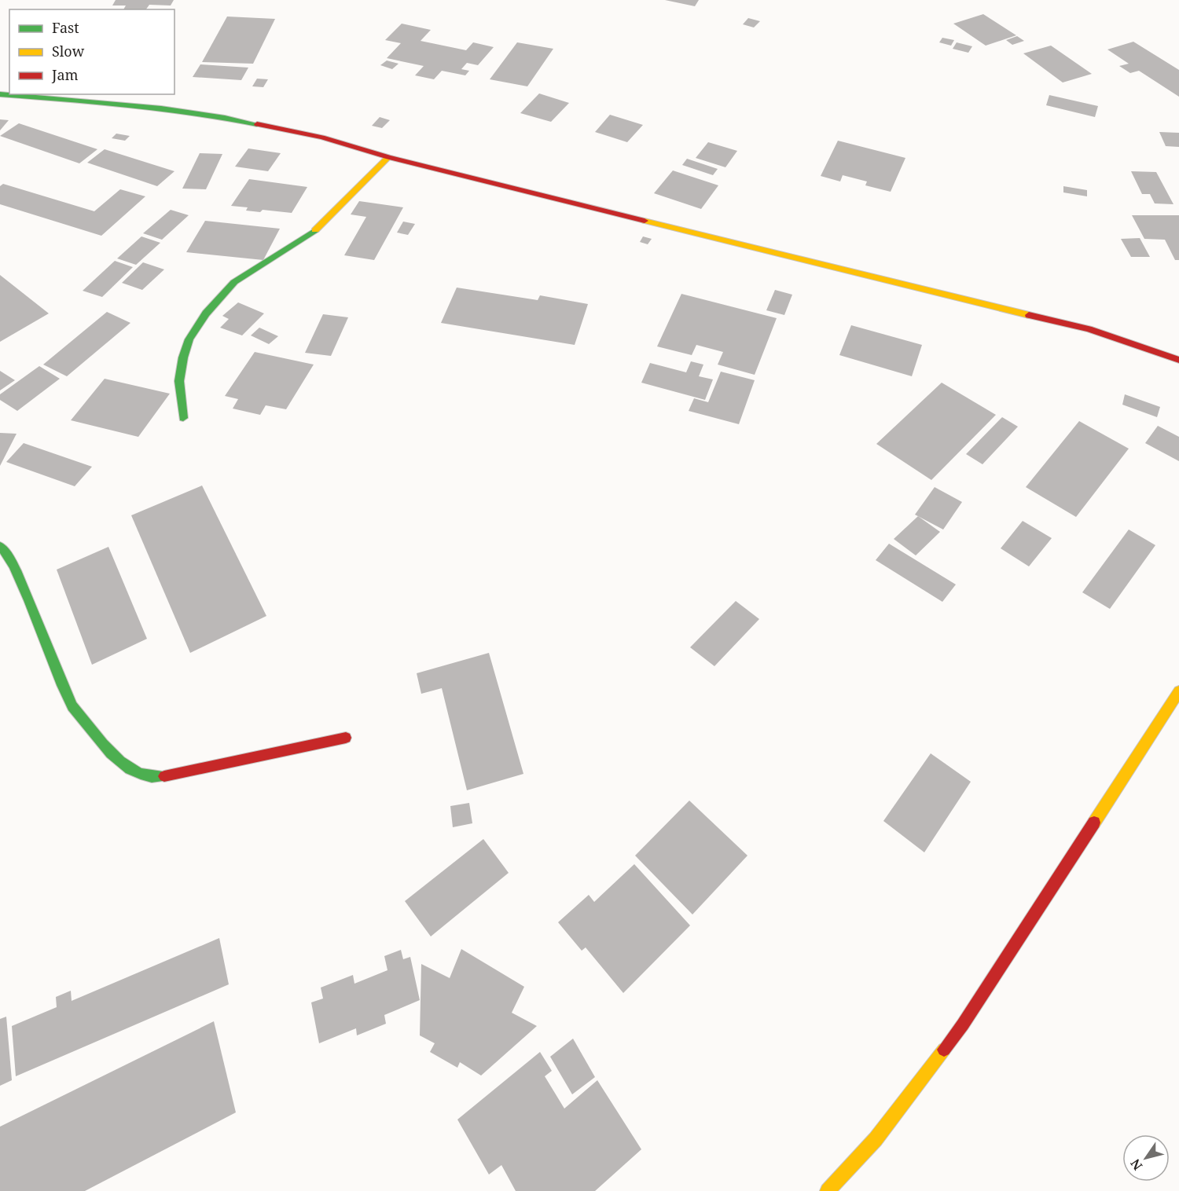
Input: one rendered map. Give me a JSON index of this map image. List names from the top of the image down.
{
  "legend": ["Fast", "Slow", "Jam"],
  "north": "bottom left"
}
